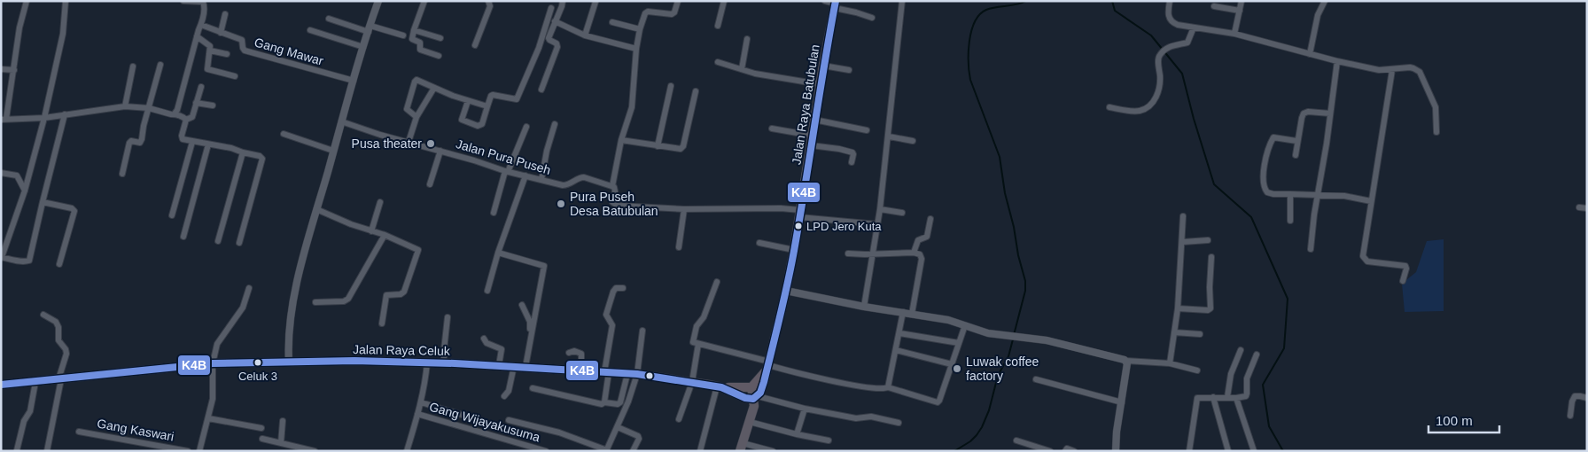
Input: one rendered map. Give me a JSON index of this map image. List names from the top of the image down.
{
  "streets": {
    "highway": ["Jalan Raya Batubulan", "Jalan Raya Celuk"],
    "street": [
      "Gang Mawar",
      "Jalan Pura Puseh",
      "Gang Wijayakusuma",
      "Gang Kaswari"
    ]
  },
  "crossings": [
    ["Jalan Raya Batubulan", "Jalan Raya Celuk"]
  ],
  "places": [
    "Pusa theater",
    "Pura Puseh Desa Batubulan",
    "LPD Jero Kuta",
    "Celuk 3",
    "Luwak coffee factory"
  ],
  "lines": ["transit line K4B"],
  "scale_bar": "100 m"
}
